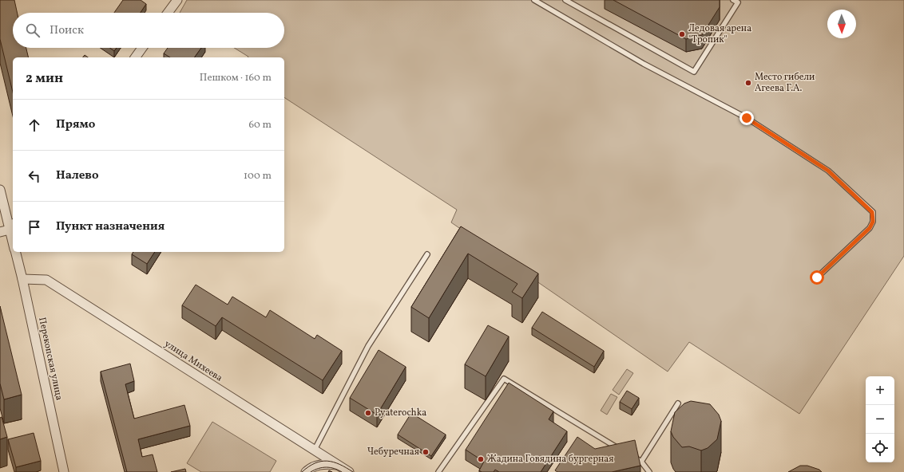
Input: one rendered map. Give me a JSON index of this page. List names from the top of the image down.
{
  "streets": {
    "street": ["Перекопская улица", "улица Михеева"]
  },
  "crossings": [
    ["Перекопская улица", "улица Михеева"]
  ],
  "places": [
    "Ледовая арена \"Тропик\"",
    "Место гибели Агеева Г.А.",
    "Pyaterochka",
    "Чебуречная",
    "Жадина Говядина бургерная"
  ],
  "north": "bottom",
  "page": {
    "search": "Поиск",
    "heading": ["2 мин", "Пешком · 160 m"],
    "list": [
      ["Прямо", "60 m"],
      ["Налево", "100 m"],
      "Пункт назначения"
    ],
    "map_buttons": ["+", "−"]
  }
}
